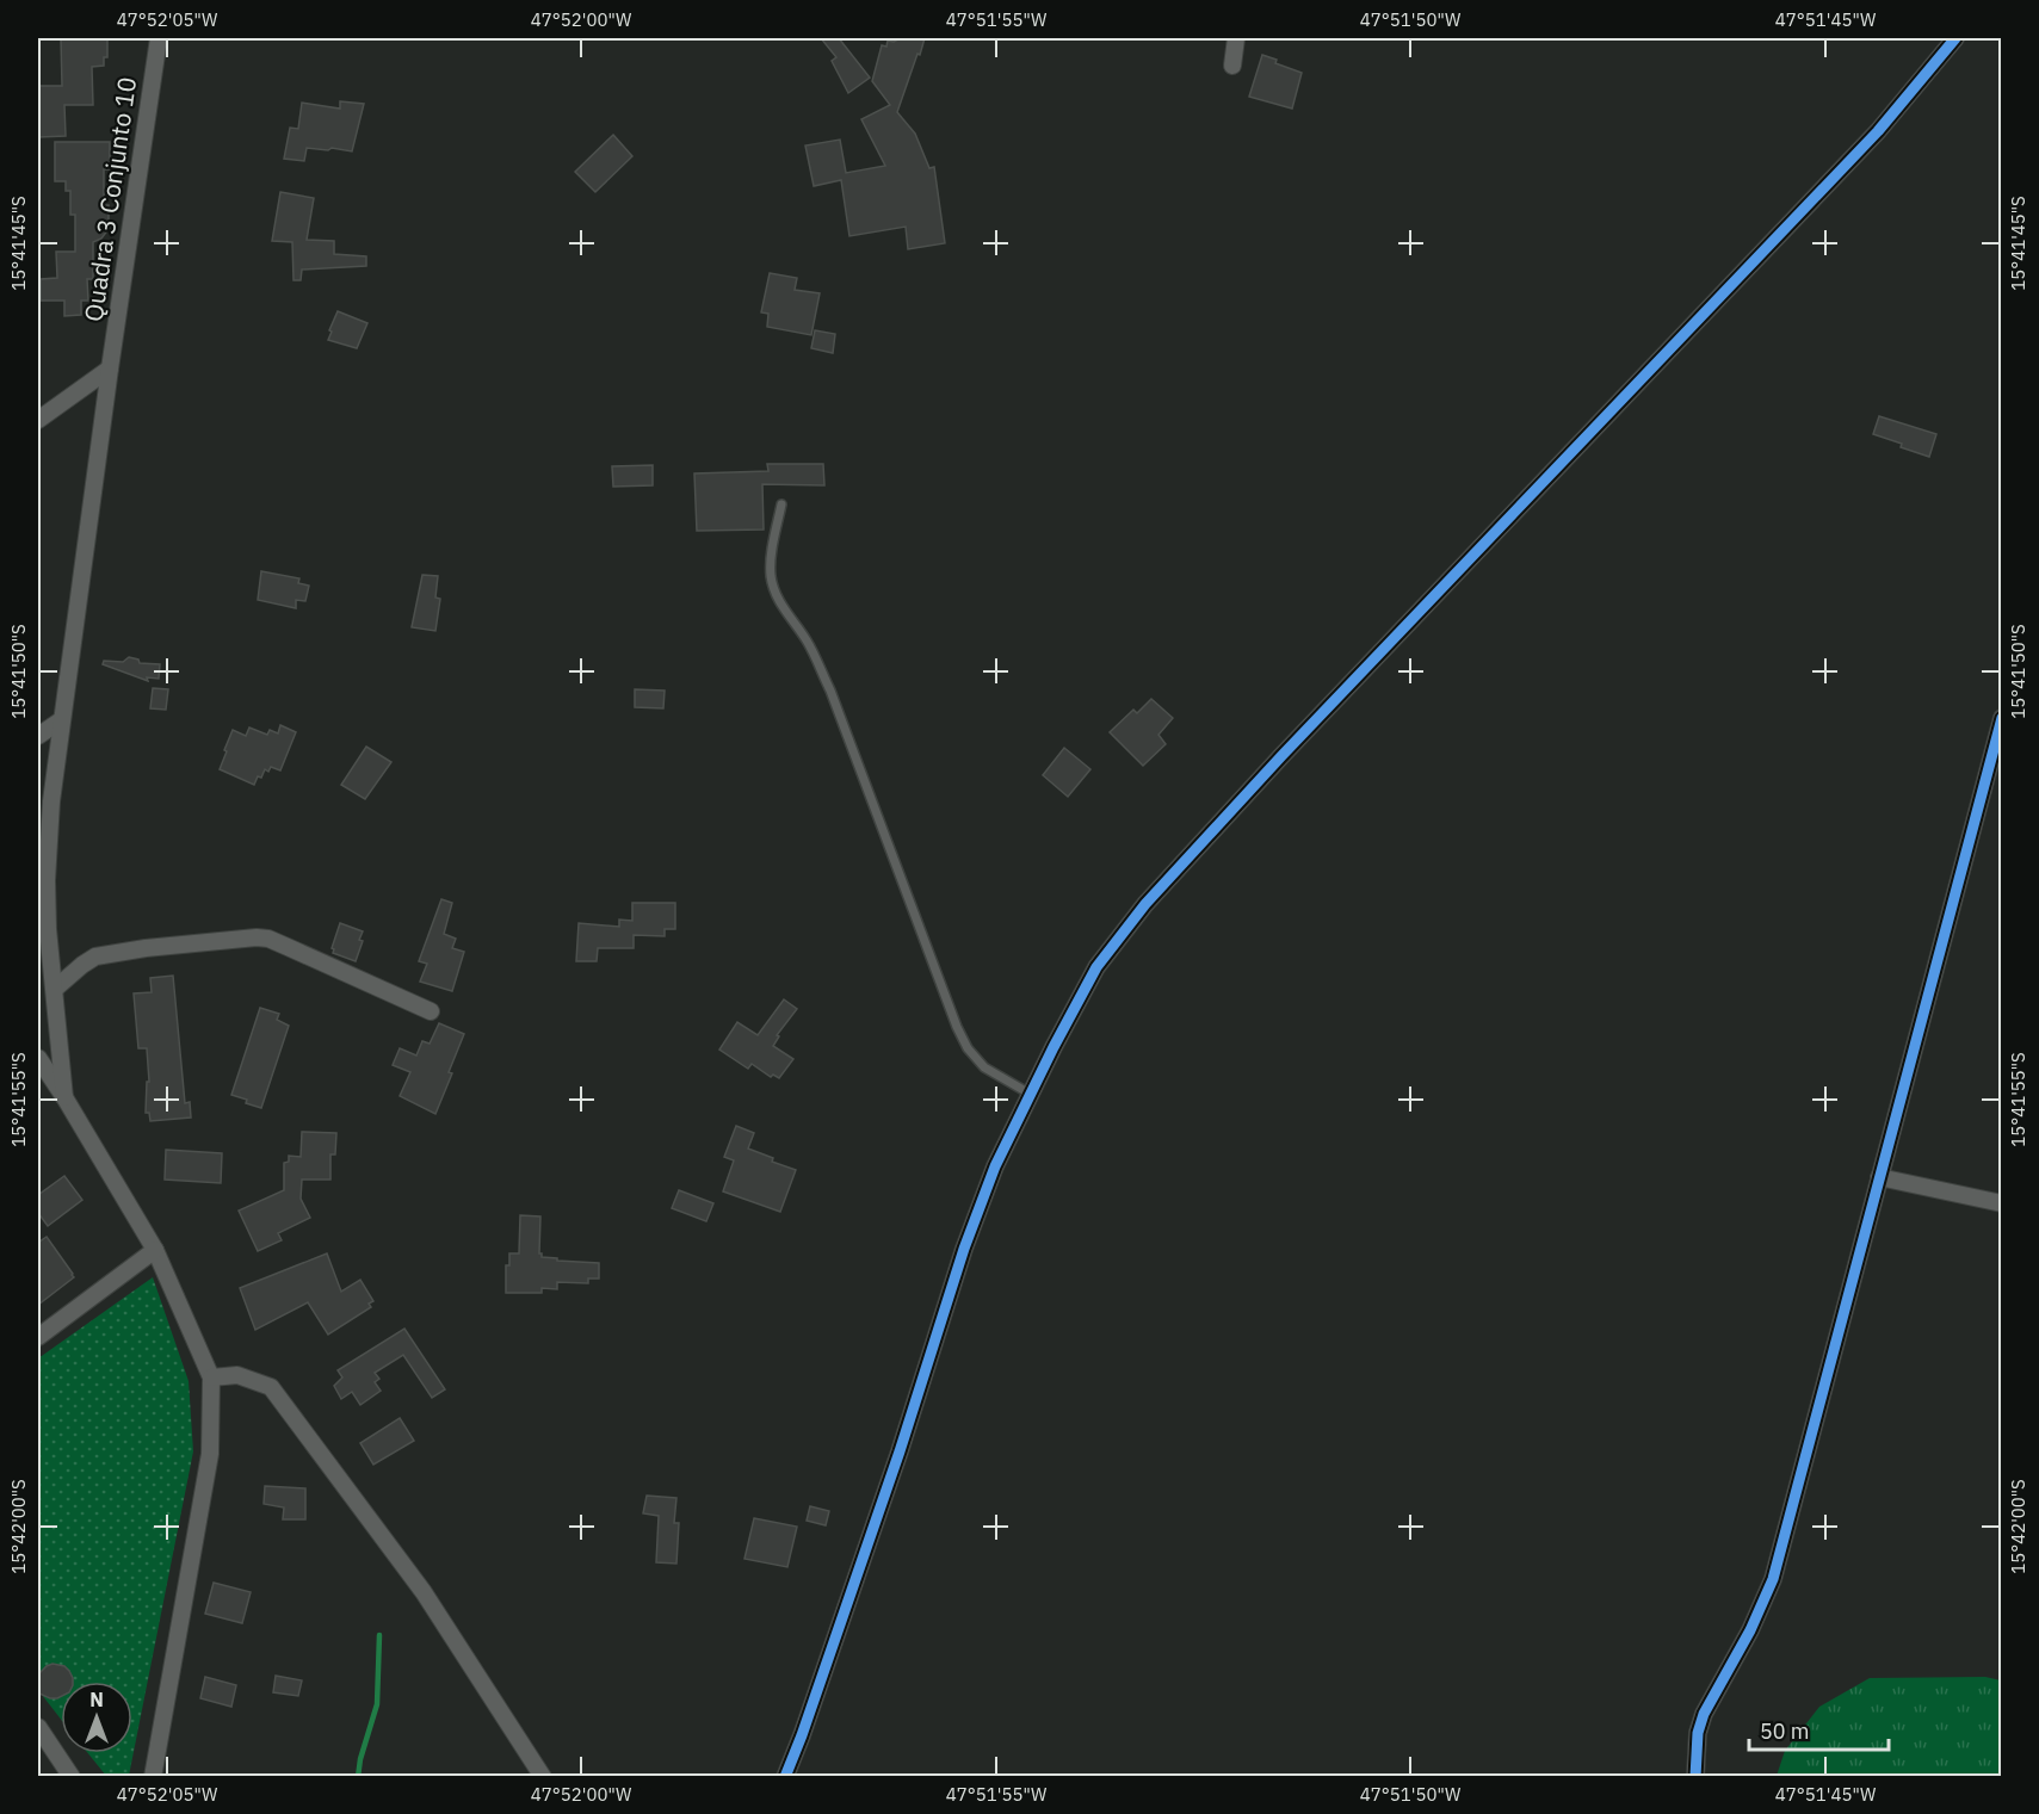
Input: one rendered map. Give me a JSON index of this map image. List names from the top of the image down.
{
  "streets": {
    "street": ["Quadra 3 Conjunto 10"]
  },
  "scale_bar": "50 m",
  "north": "top",
  "coordinates": [
    "47°52'05\"W",
    "47°52'00\"W",
    "47°51'55\"W",
    "47°51'50\"W",
    "47°51'45\"W",
    "15°41'45\"S",
    "15°41'50\"S",
    "15°41'55\"S",
    "15°42'00\"S"
  ]
}
